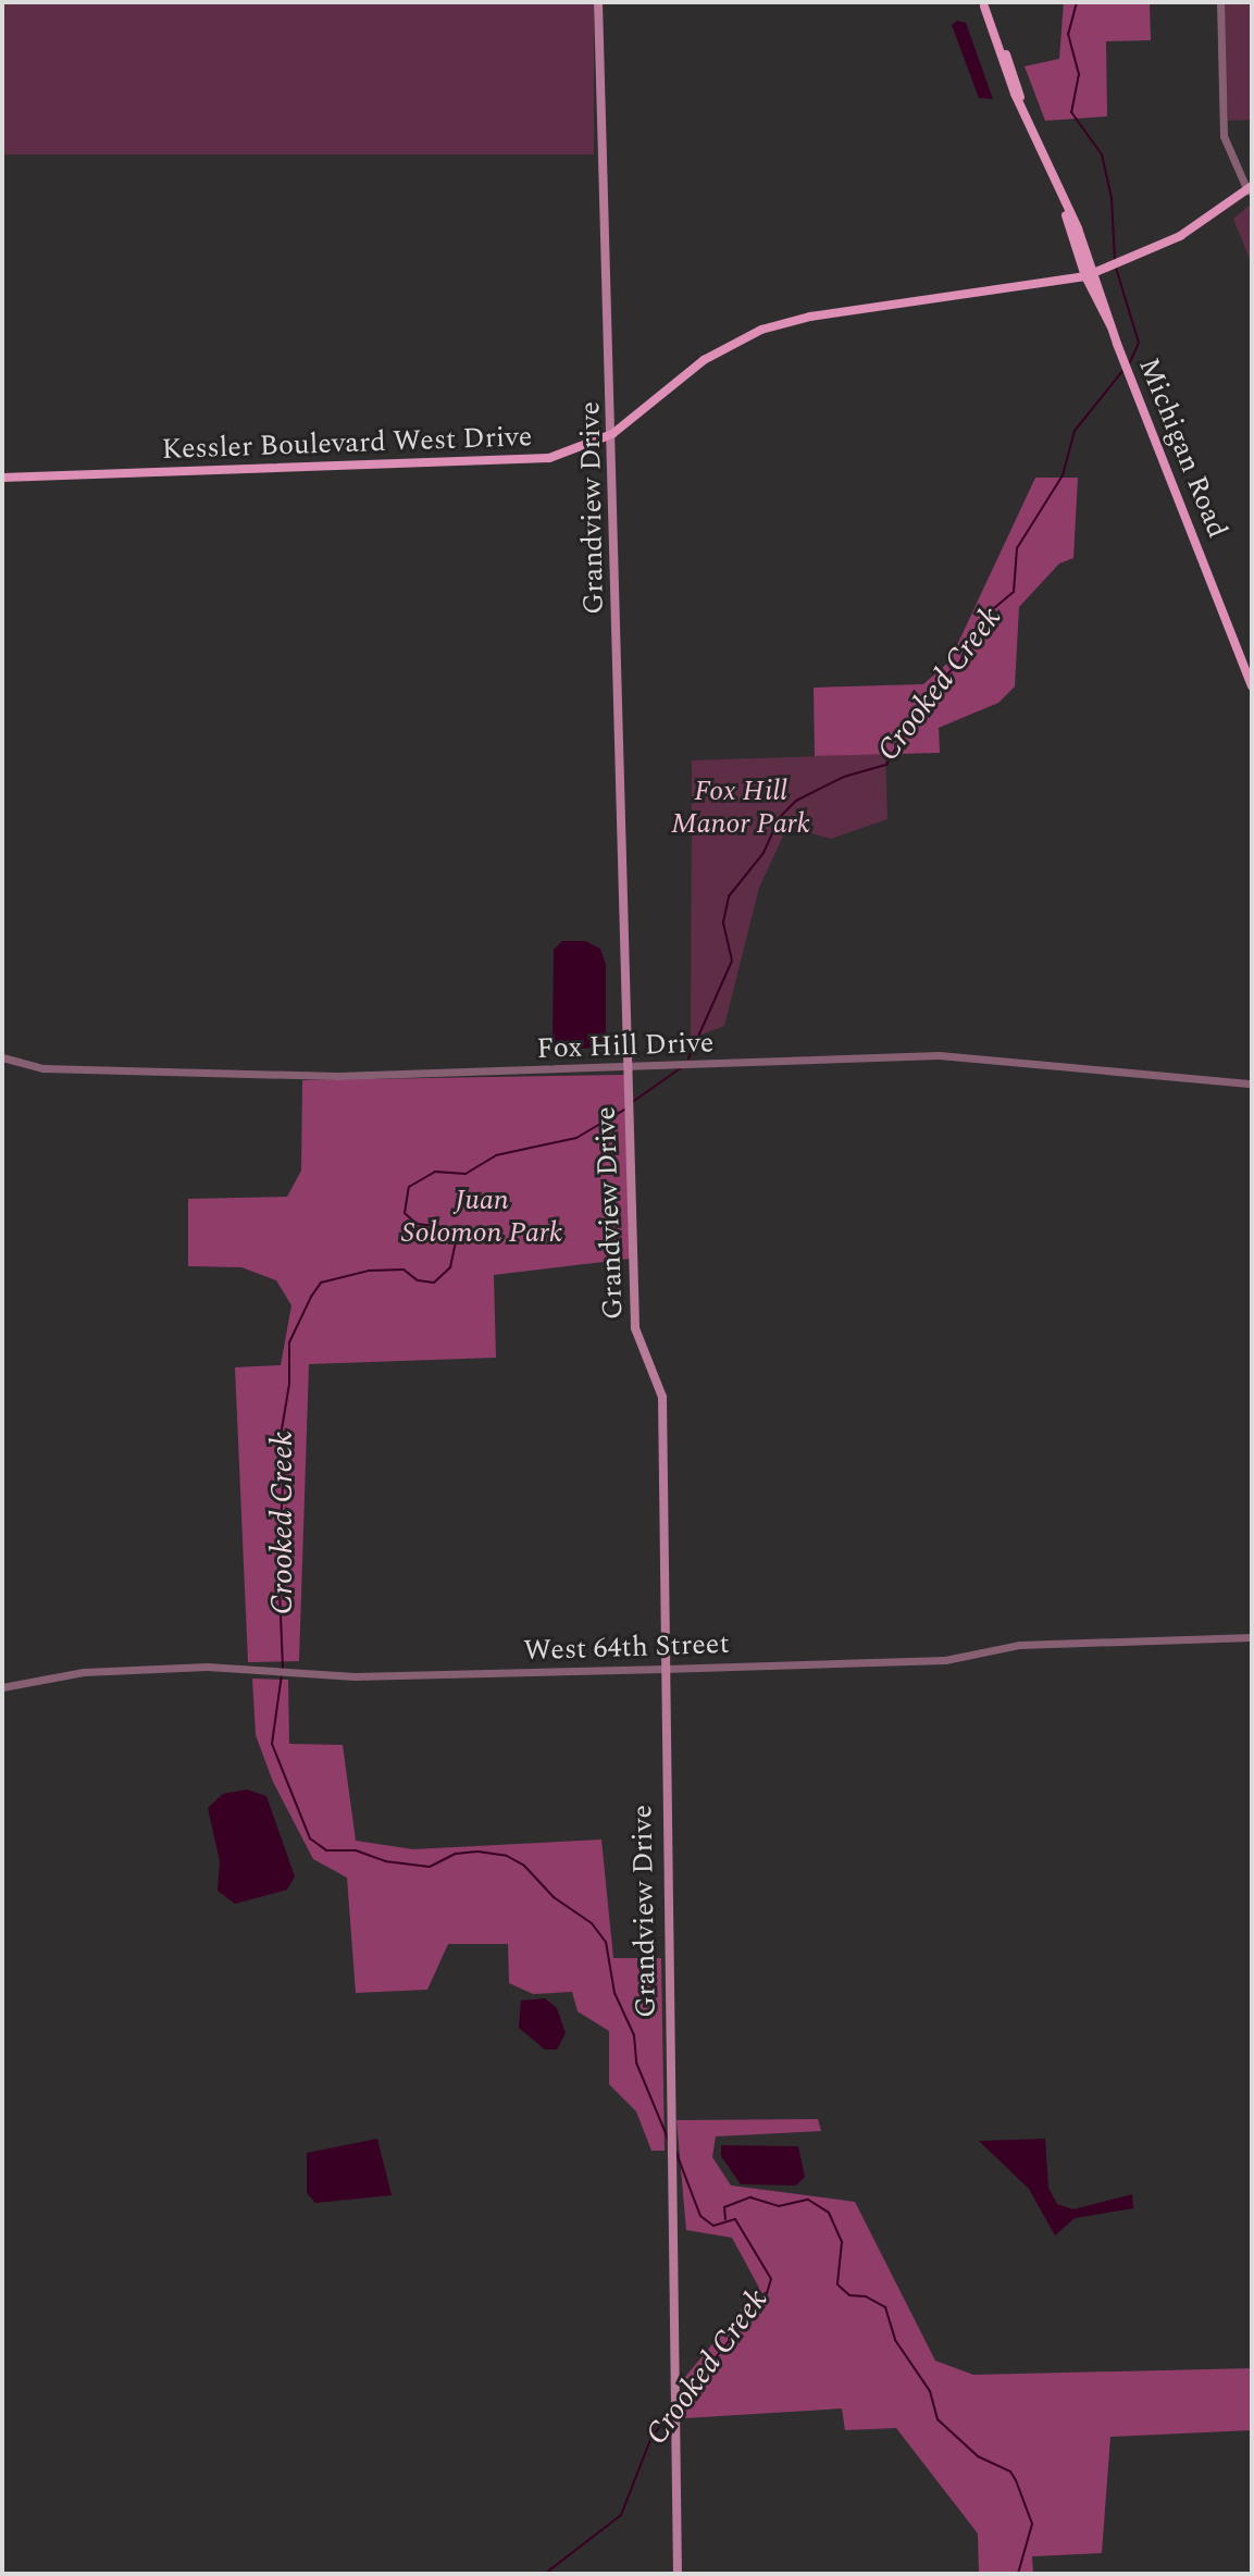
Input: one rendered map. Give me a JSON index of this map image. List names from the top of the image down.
{
  "streets": {
    "main road": ["Kessler Boulevard West Drive", "Michigan Road", "Grandview Drive"],
    "street": ["Fox Hill Drive", "West 64th Street"]
  },
  "crossings": [
    ["Kessler Boulevard West Drive", "Michigan Road"],
    ["Kessler Boulevard West Drive", "Grandview Drive"],
    ["Grandview Drive", "Fox Hill Drive"],
    ["Grandview Drive", "West 64th Street"]
  ],
  "water": ["Crooked Creek"],
  "parks": ["Fox Hill Manor Park", "Juan Solomon Park"]
}
